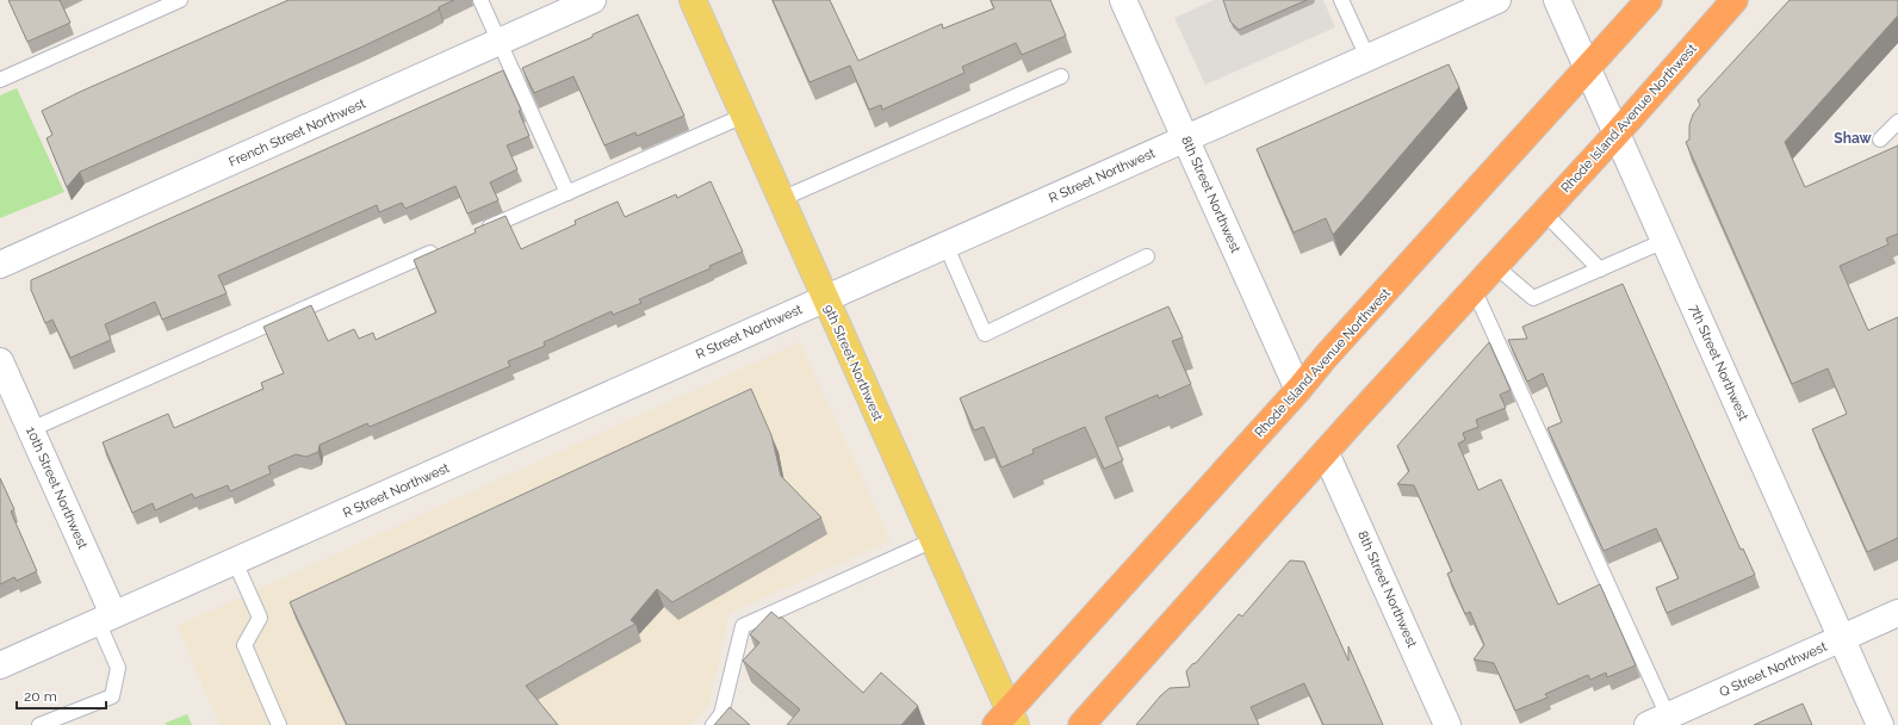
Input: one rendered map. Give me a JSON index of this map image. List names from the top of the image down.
{
  "streets": {
    "highway": ["Rhode Island Avenue Northwest"],
    "main road": ["9th Street Northwest"],
    "street": [
      "French Street Northwest",
      "R Street Northwest",
      "8th Street Northwest",
      "7th Street Northwest",
      "10th Street Northwest",
      "Q Street Northwest"
    ]
  },
  "crossings": [
    ["Rhode Island Avenue Northwest", "8th Street Northwest"],
    ["Rhode Island Avenue Northwest", "9th Street Northwest"],
    ["Rhode Island Avenue Northwest", "7th Street Northwest"],
    ["R Street Northwest", "8th Street Northwest"],
    ["R Street Northwest", "9th Street Northwest"],
    ["R Street Northwest", "10th Street Northwest"],
    ["7th Street Northwest", "Q Street Northwest"]
  ],
  "districts": ["Shaw"],
  "scale_bar": "20 m"
}
